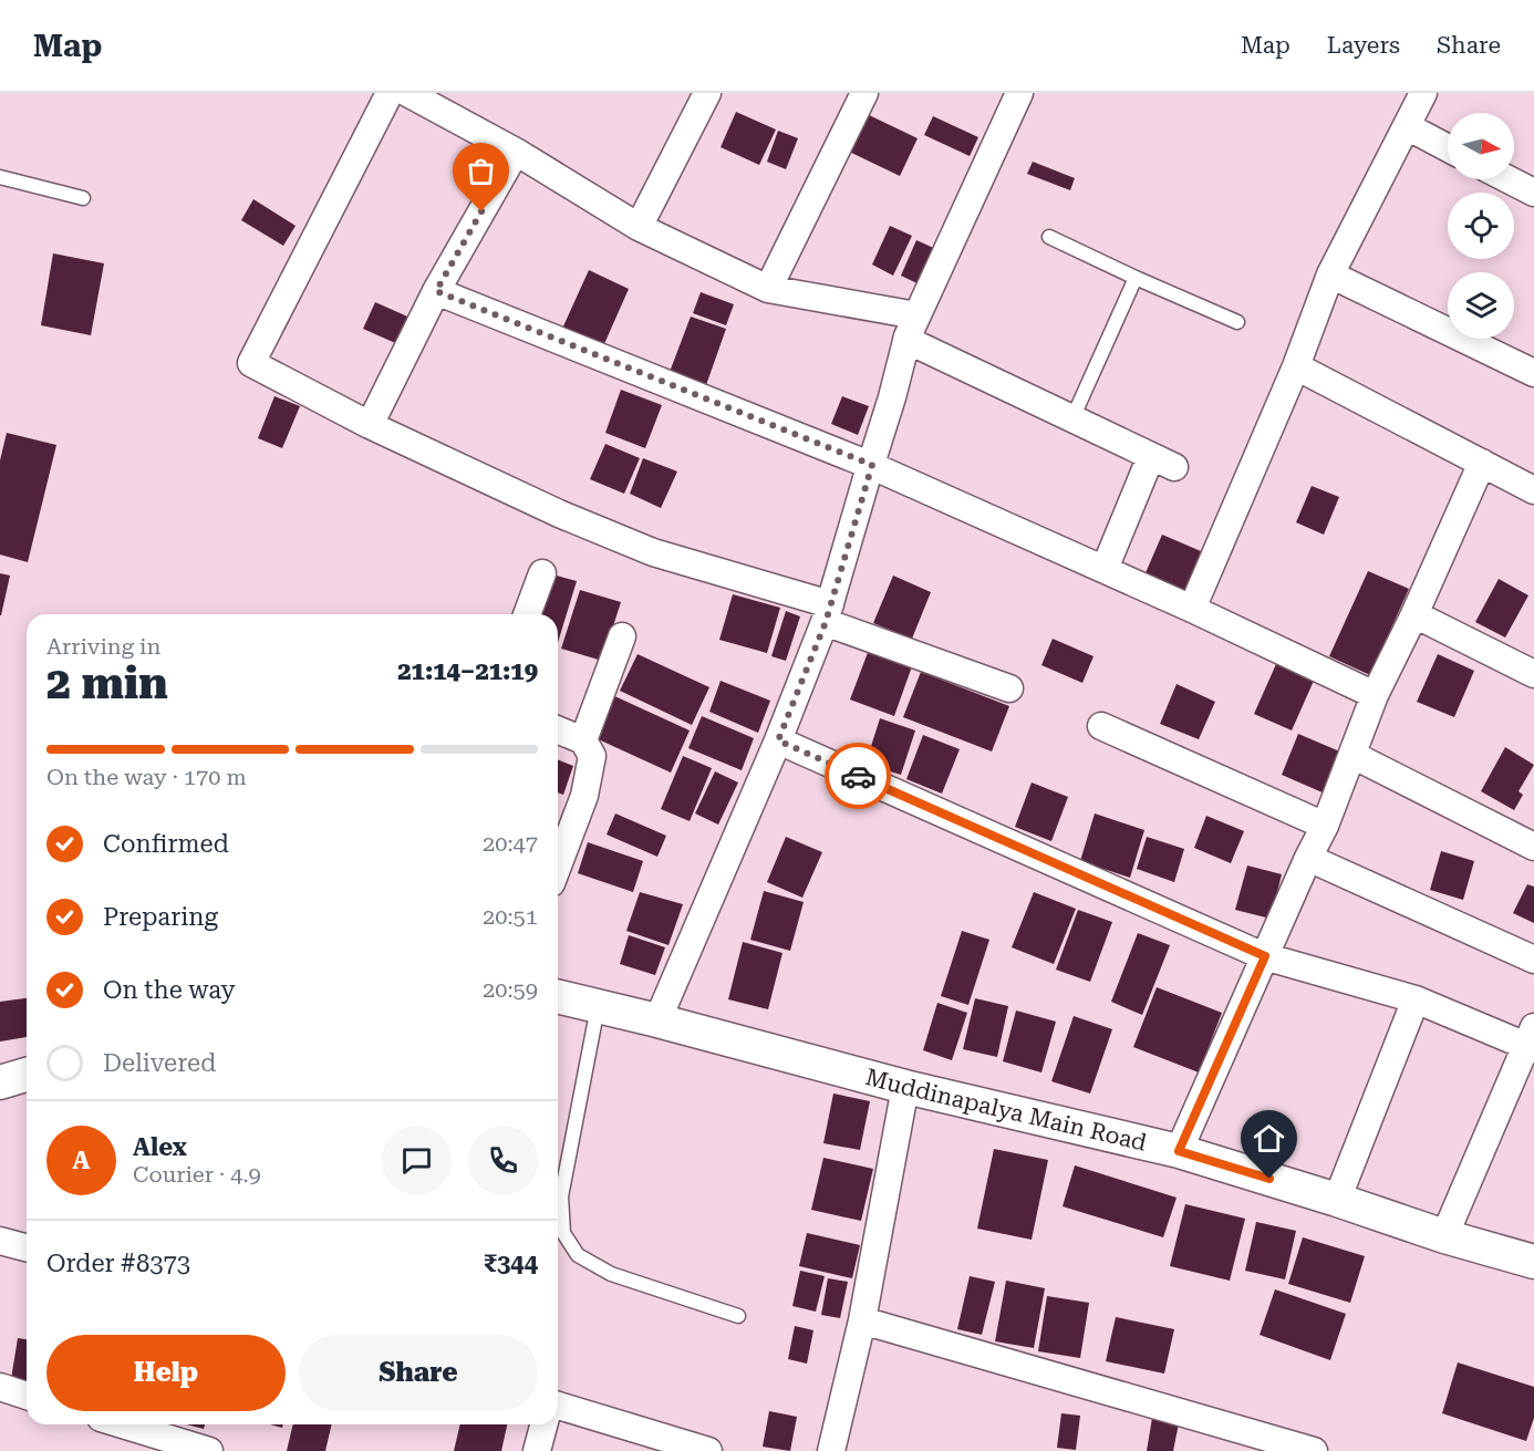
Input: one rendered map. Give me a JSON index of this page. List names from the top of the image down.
{
  "streets": {
    "street": ["Muddinapalya Main Road"]
  },
  "north": "right",
  "page": {
    "header": "Map",
    "nav": ["Map", "Layers", "Share"],
    "heading": ["2 min", "Arriving in", "21:14–21:19"],
    "panel": [
      "Alex",
      "Courier · 4.9",
      "Order #8373",
      "₹344"
    ],
    "bar": "On the way · 170 m",
    "list": [
      ["Confirmed", "20:47"],
      ["Preparing", "20:51"],
      ["On the way", "20:59"],
      "Delivered"
    ],
    "round": "A",
    "buttons": ["Help", "Share"]
  }
}
